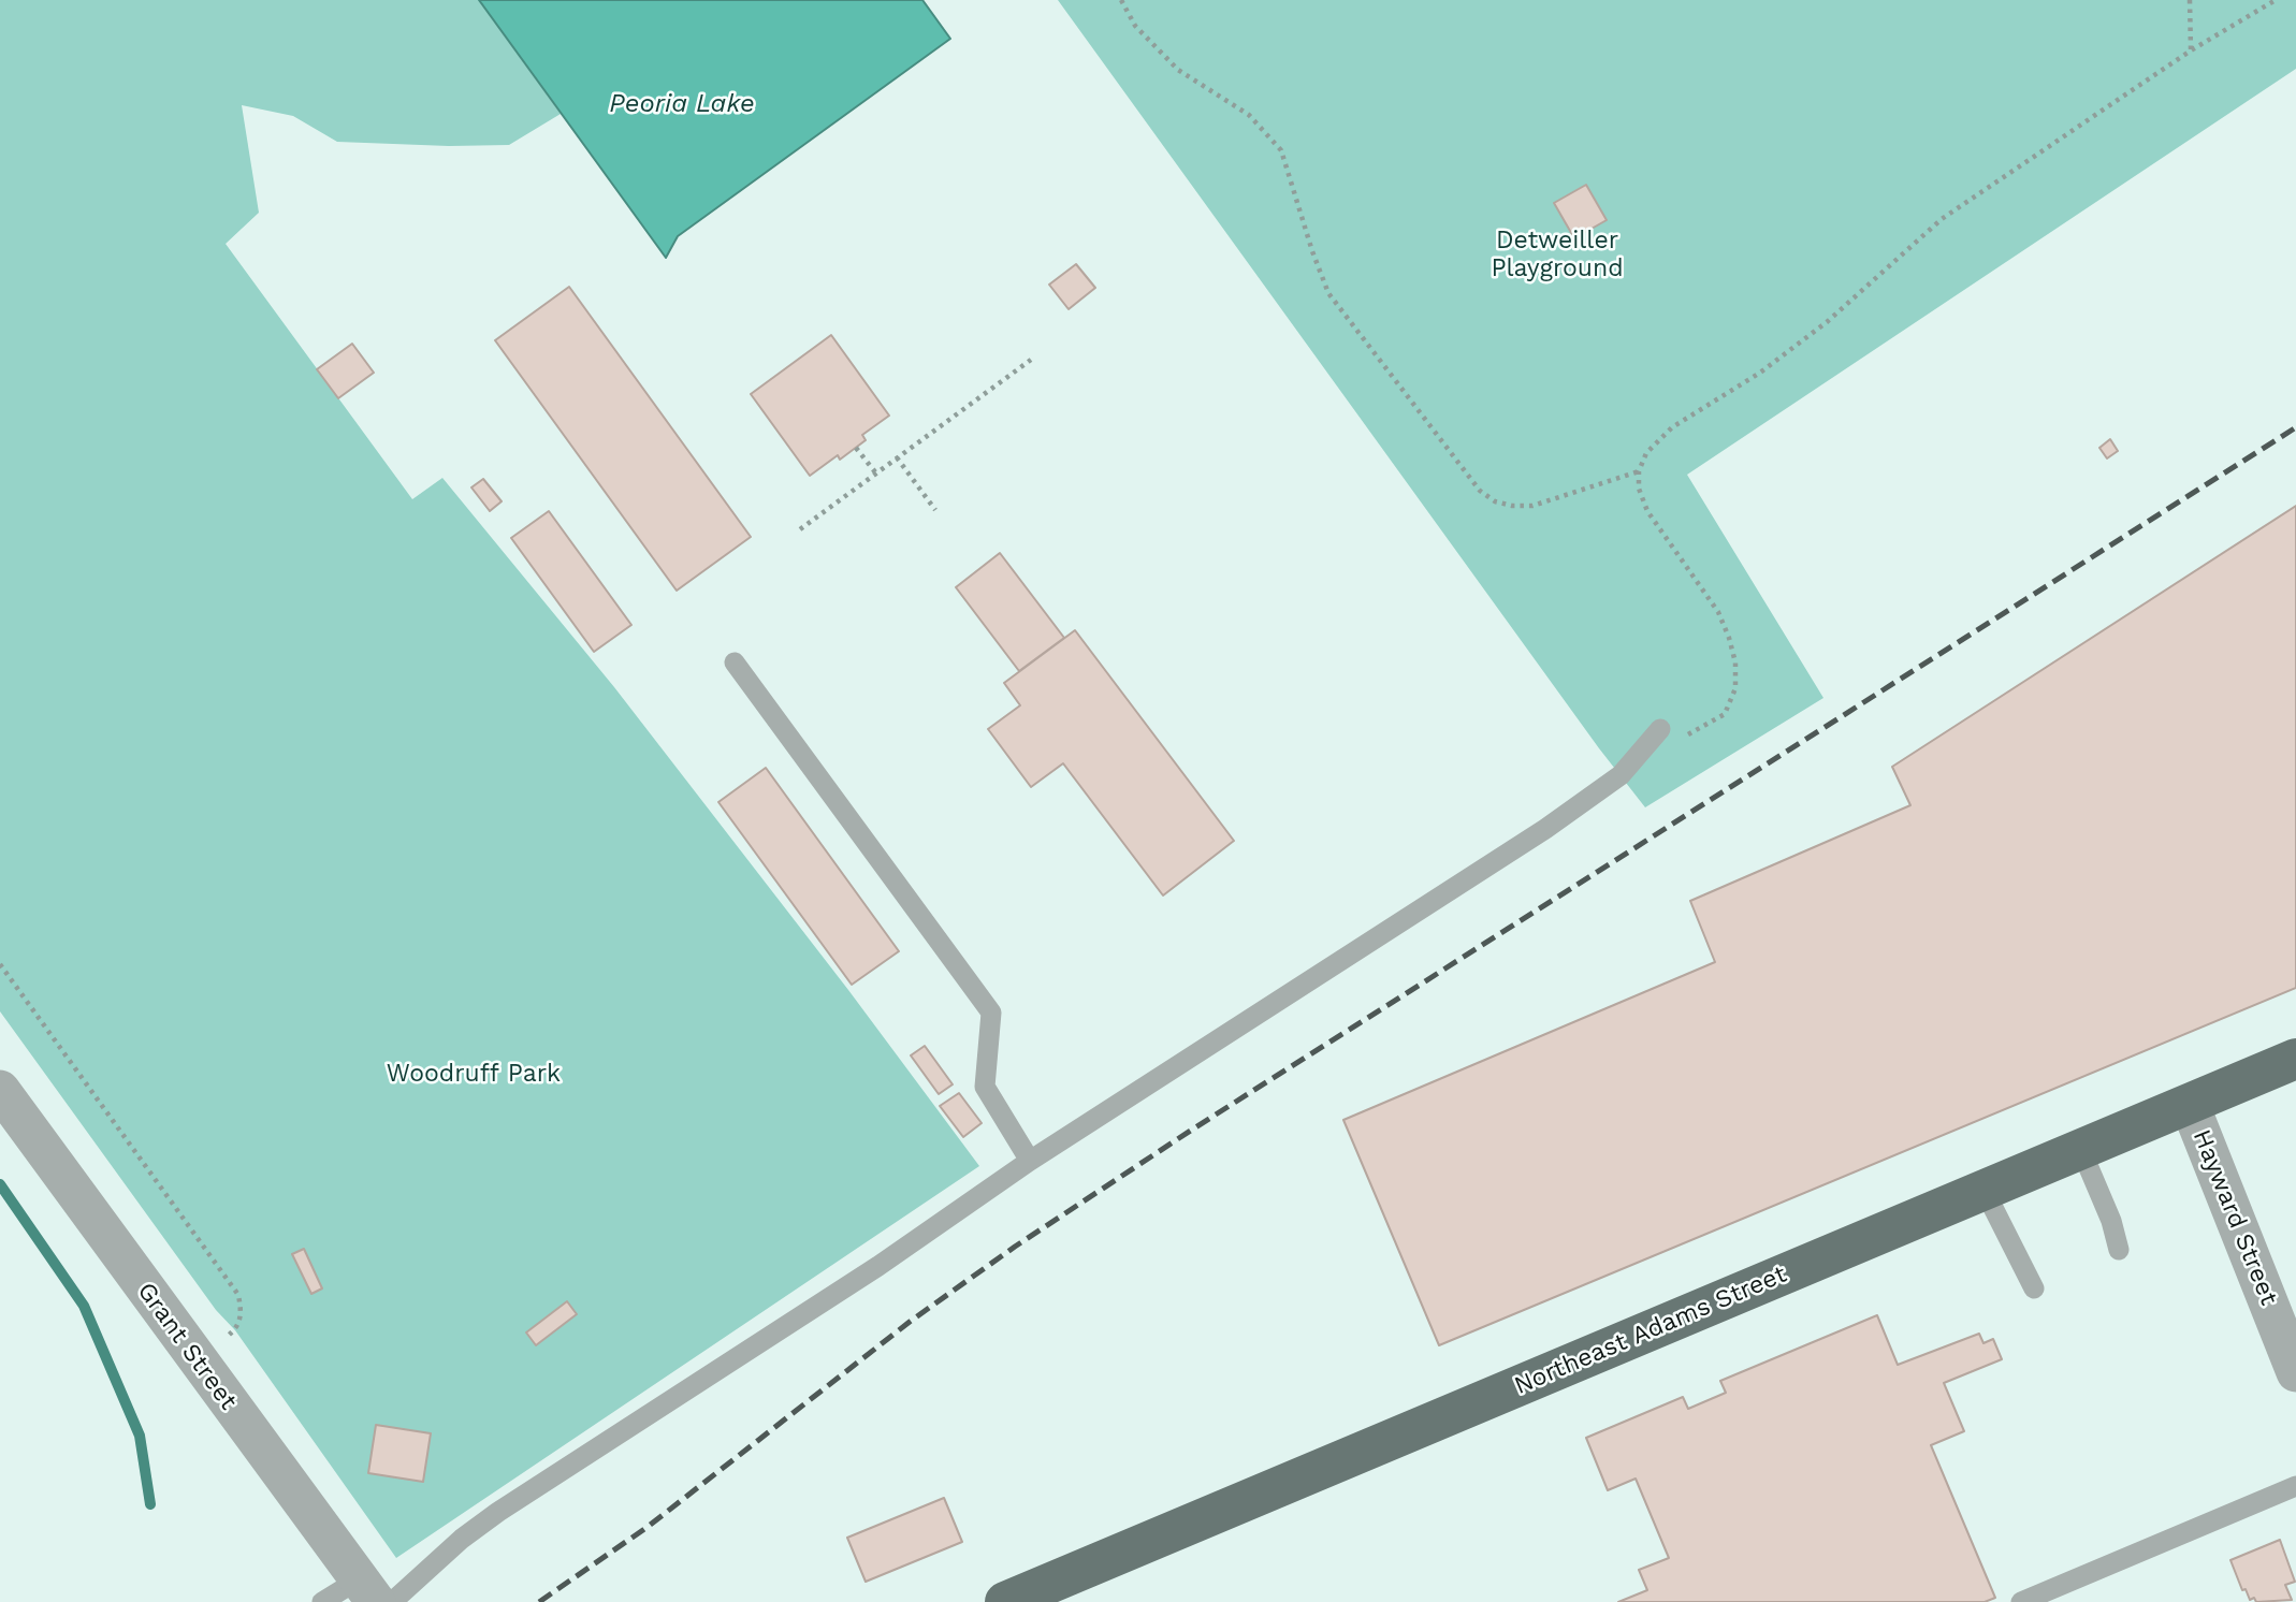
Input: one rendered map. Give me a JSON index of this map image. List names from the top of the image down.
{
  "streets": {
    "main road": ["Northeast Adams Street"],
    "street": ["Hayward Street", "Grant Street"]
  },
  "crossings": [
    ["Hayward Street", "Northeast Adams Street"]
  ],
  "water": ["Peoria Lake"],
  "parks": ["Detweiller Playground", "Woodruff Park"]
}
